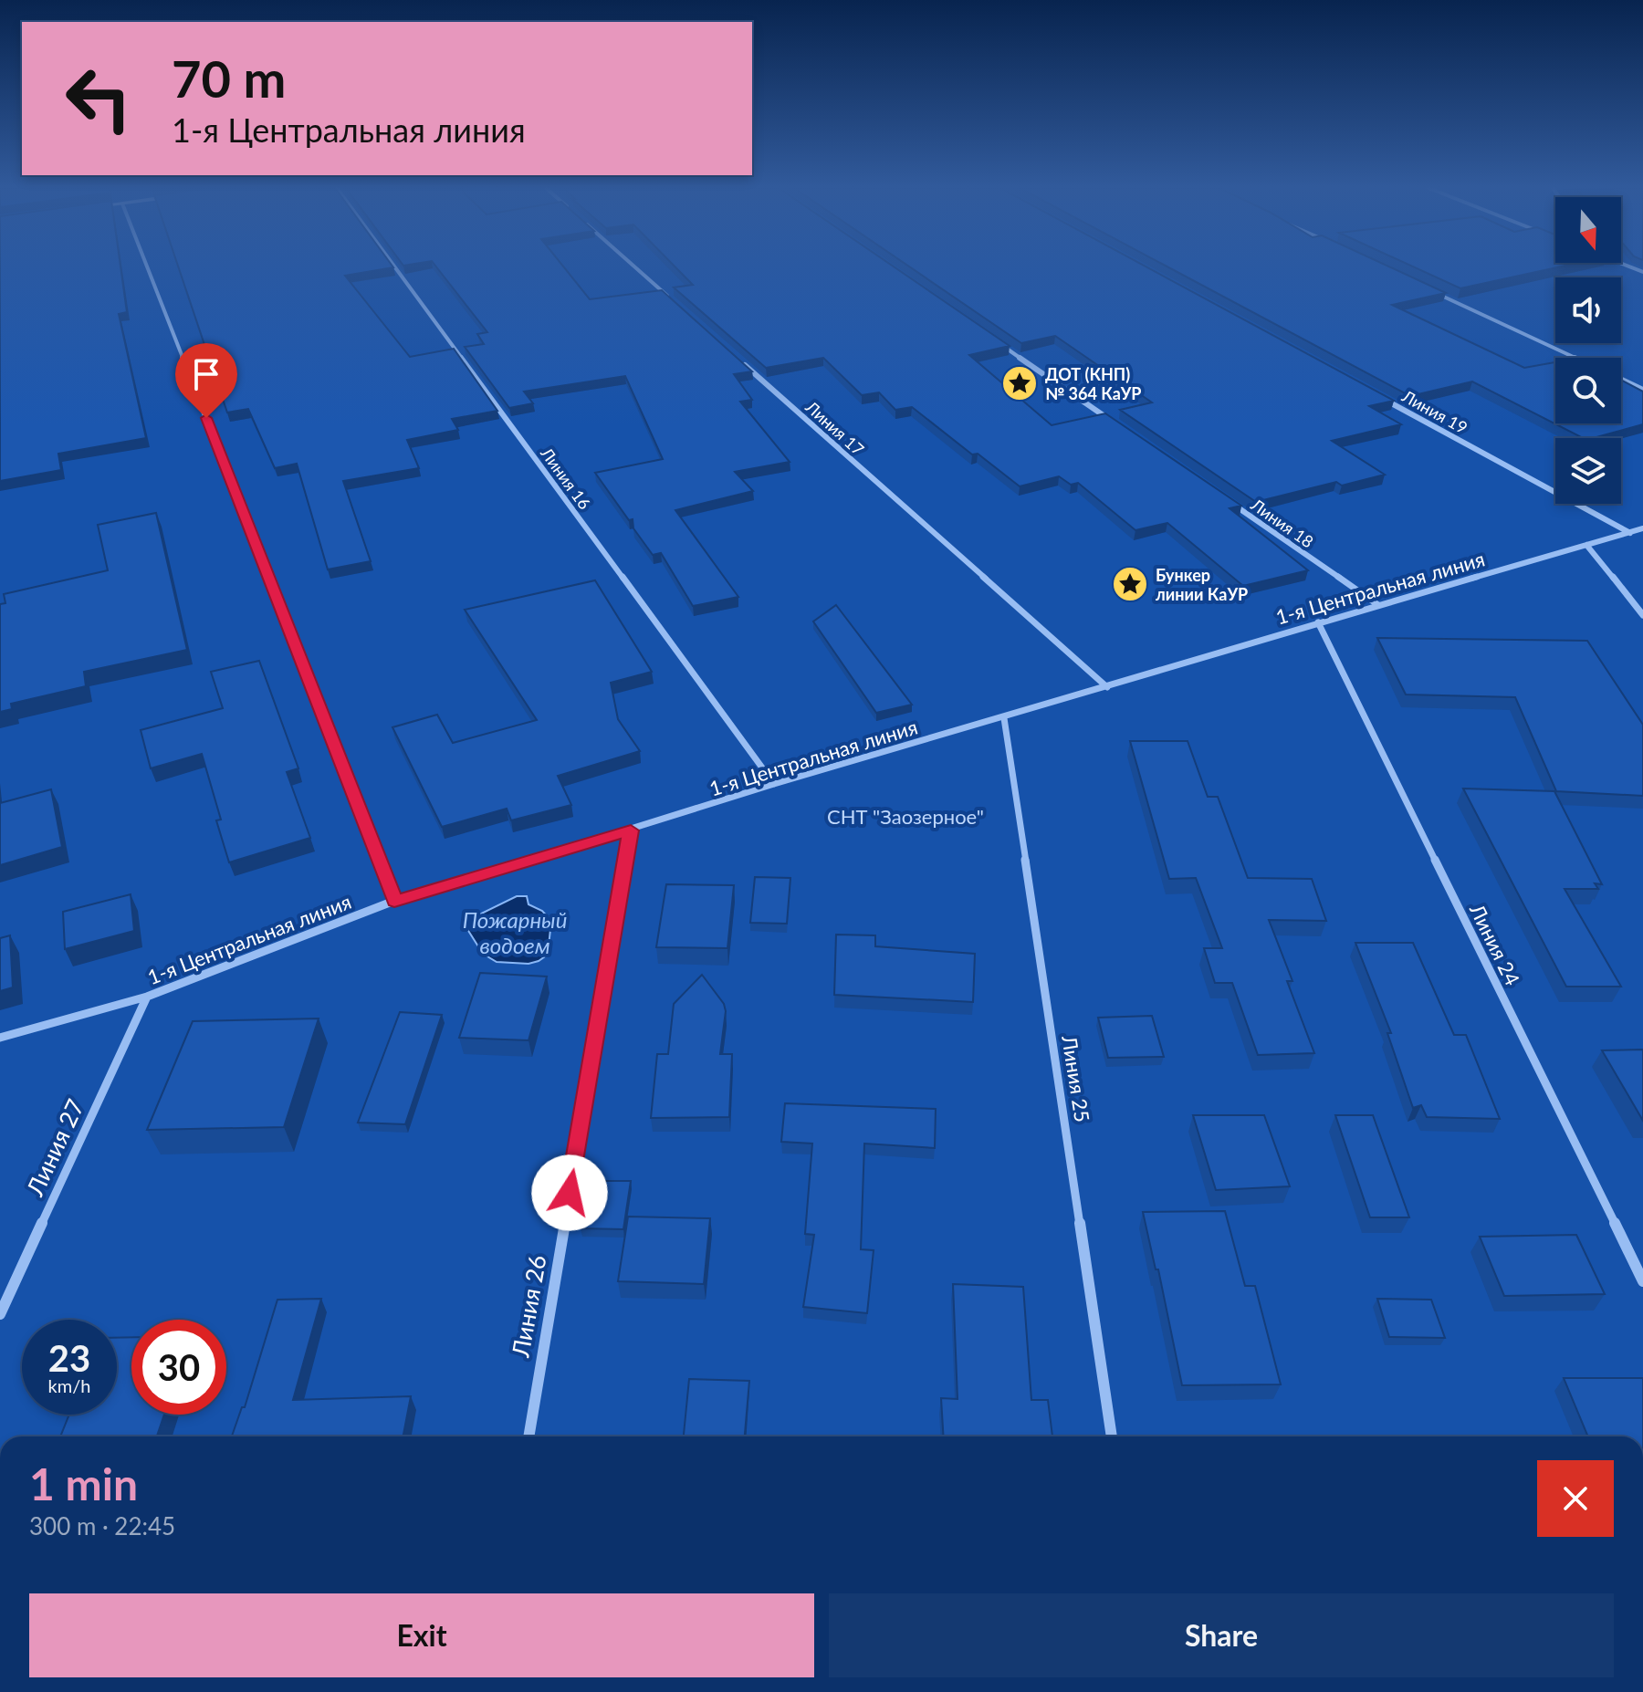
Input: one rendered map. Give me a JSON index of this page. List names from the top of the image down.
{
  "streets": {
    "street": [
      "Линия 19",
      "Линия 17",
      "Линия 16",
      "Линия 18",
      "1-я Центральная линия",
      "Линия 24",
      "Линия 25",
      "Линия 27",
      "Линия 26"
    ]
  },
  "crossings": [
    ["Линия 19", "1-я Центральная линия"],
    ["Линия 17", "1-я Центральная линия"],
    ["Линия 16", "1-я Центральная линия"],
    ["Линия 18", "1-я Центральная линия"],
    ["1-я Центральная линия", "Линия 24"],
    ["1-я Центральная линия", "Линия 25"],
    ["1-я Центральная линия", "Линия 27"],
    ["1-я Центральная линия", "Линия 26"]
  ],
  "water": ["Пожарный водоем"],
  "parks": ["СНТ \"Заозерное\""],
  "places": {
    "place": ["ДОТ (КНП) № 364 КаУР", "Бункер линии КаУР"]
  },
  "north": "bottom",
  "page": {
    "turn": ["70 m", "1-я Центральная линия"],
    "speed": "23 km/h",
    "limit": "30",
    "heading": ["1 min", "300 m · 22:45"],
    "buttons": ["Exit", "Share"]
  }
}
